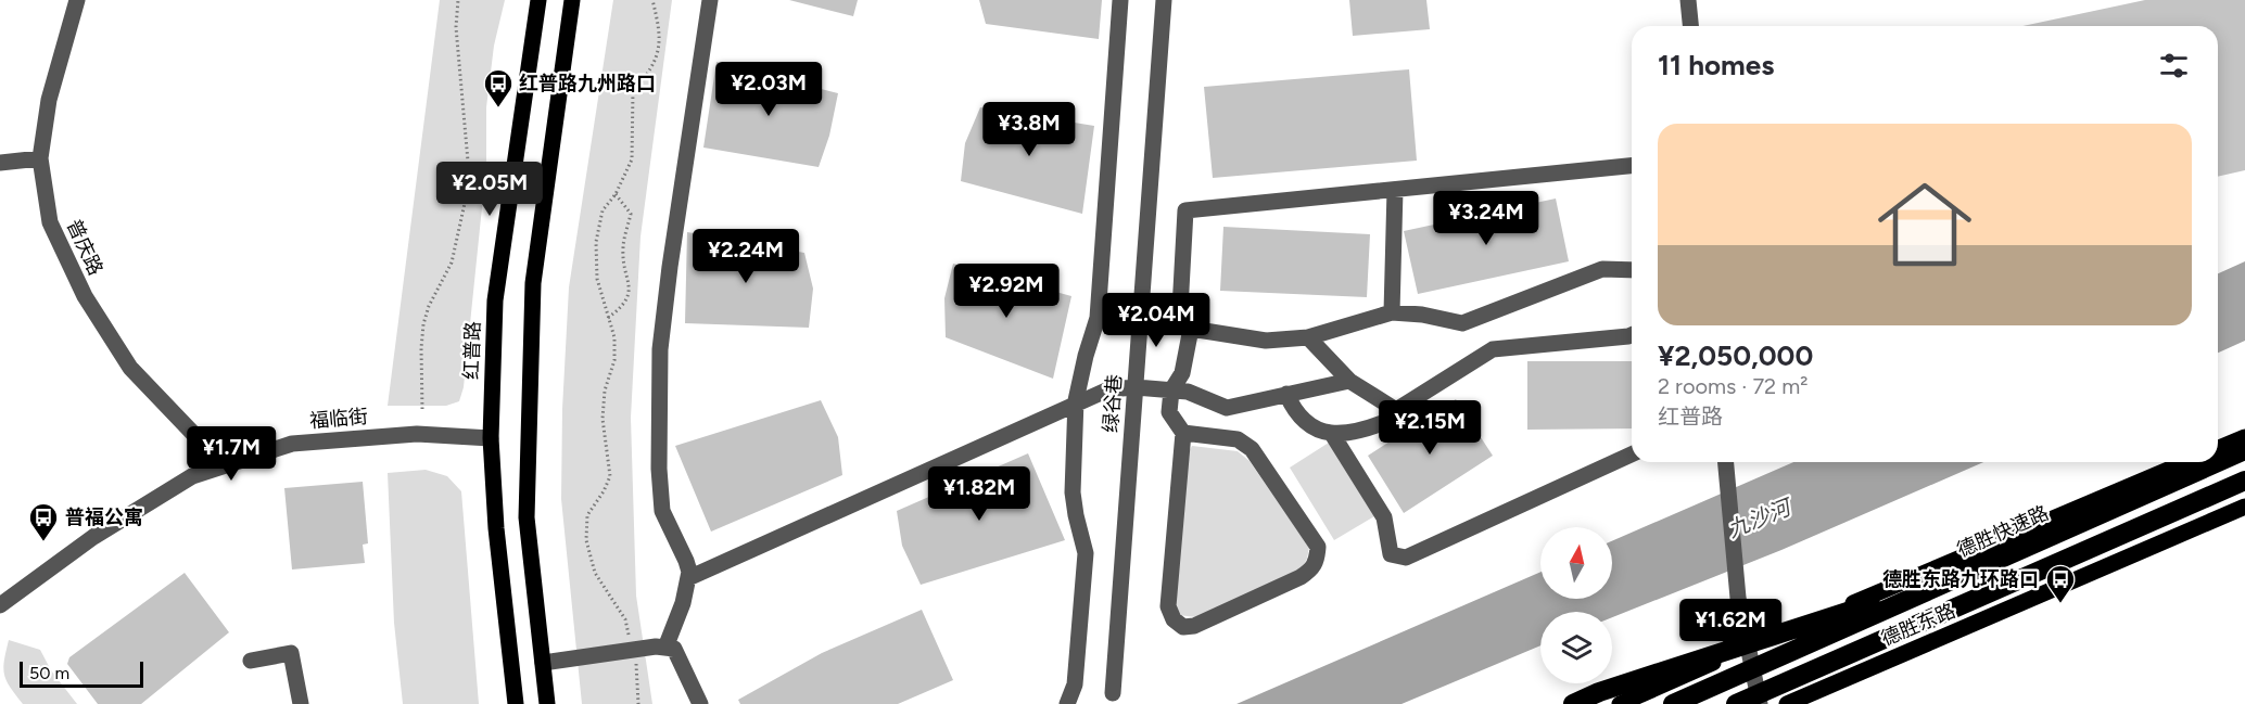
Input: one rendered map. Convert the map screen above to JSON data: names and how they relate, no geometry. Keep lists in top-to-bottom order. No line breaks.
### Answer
{"streets":{"highway":["德胜快速路"],"main road":["红普路","德胜东路"],"street":["普庆路","绿谷巷","福临街"]},"crossings":[["普庆路","福临街"],["红普路","福临街"]],"water":["九沙河"],"places":{"bus stop":["红普路九州路口","普福公寓","德胜东路九环路口"]},"scale_bar":"50 m","north":"top","page":{"heading":"11 homes","price":["¥2.03M","¥3.8M","¥2.05M","¥3.24M","¥2.24M","¥2.92M","¥2.04M","¥2.15M","¥1.7M","¥1.82M","¥1.62M"],"list":[{"name":"¥2,050,000","note":"2 rooms · 72 m² · 红普路"}],"scale":"50 m"}}
